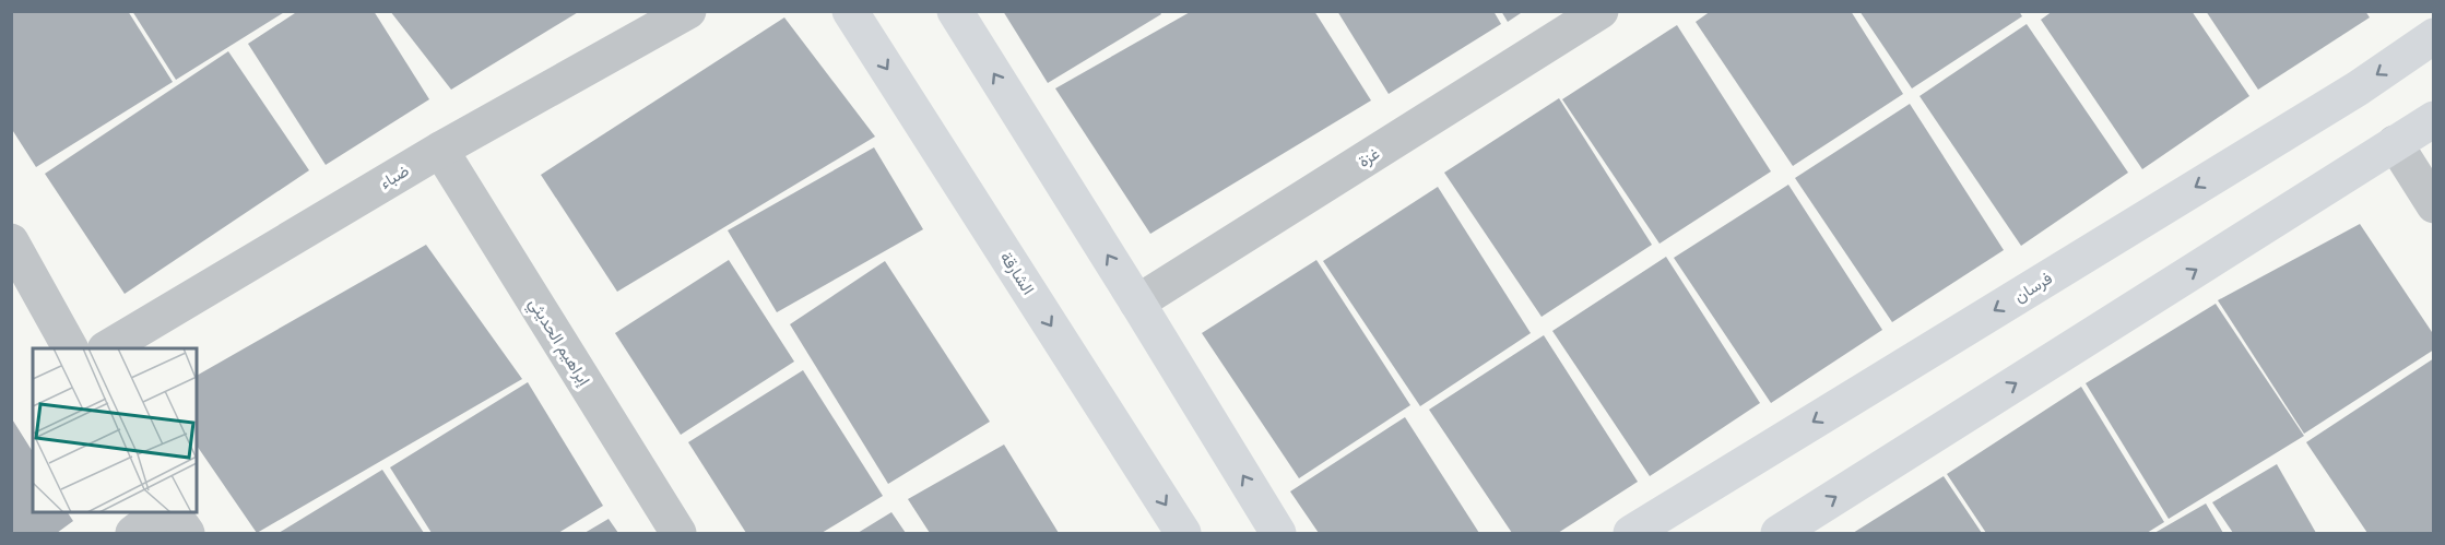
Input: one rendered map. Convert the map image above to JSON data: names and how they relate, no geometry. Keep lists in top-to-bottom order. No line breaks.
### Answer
{"streets":{"street":["غزة","ضباء","الشارقة","فرسان","إبراهيم الحديثي"]},"crossings":[["ضباء","إبراهيم الحديثي"]]}
